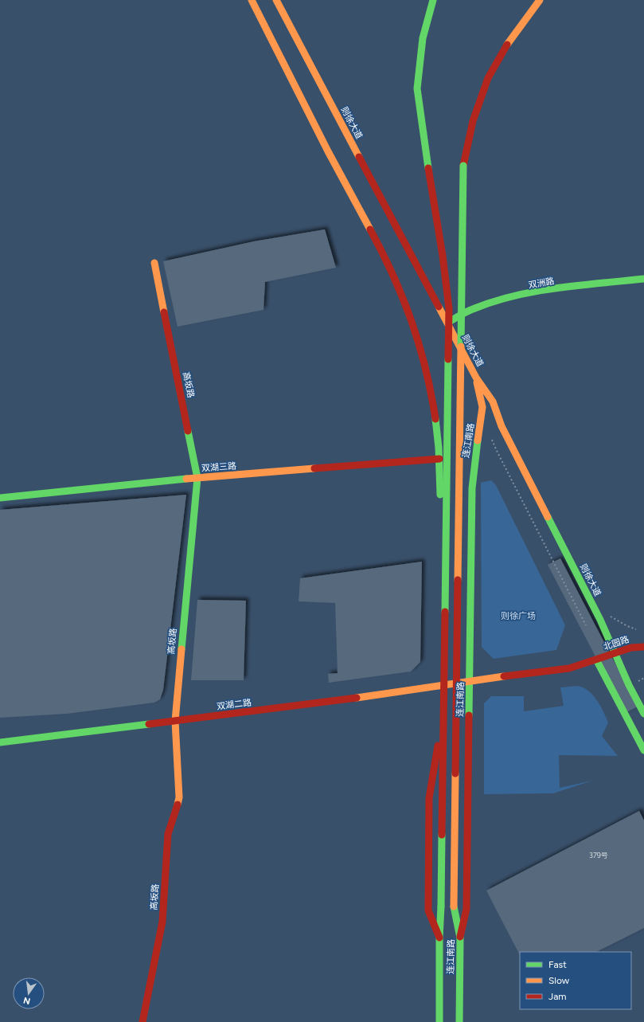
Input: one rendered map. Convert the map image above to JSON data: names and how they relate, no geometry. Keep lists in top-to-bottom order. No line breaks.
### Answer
{"streets":{"main road":["则徐大道","双洲路","高坂路","连江南路","双湖三路","北园路","双湖二路"]},"crossings":[["则徐大道","双洲路"],["则徐大道","连江南路"],["则徐大道","北园路"],["高坂路","双湖三路"],["高坂路","双湖二路"],["连江南路","双湖三路"],["连江南路","北园路"],["连江南路","双湖二路"],["北园路","双湖二路"]],"parks":["则徐广场"],"house_numbers":["379号"],"legend":["Fast","Slow","Jam"],"north":"bottom"}
